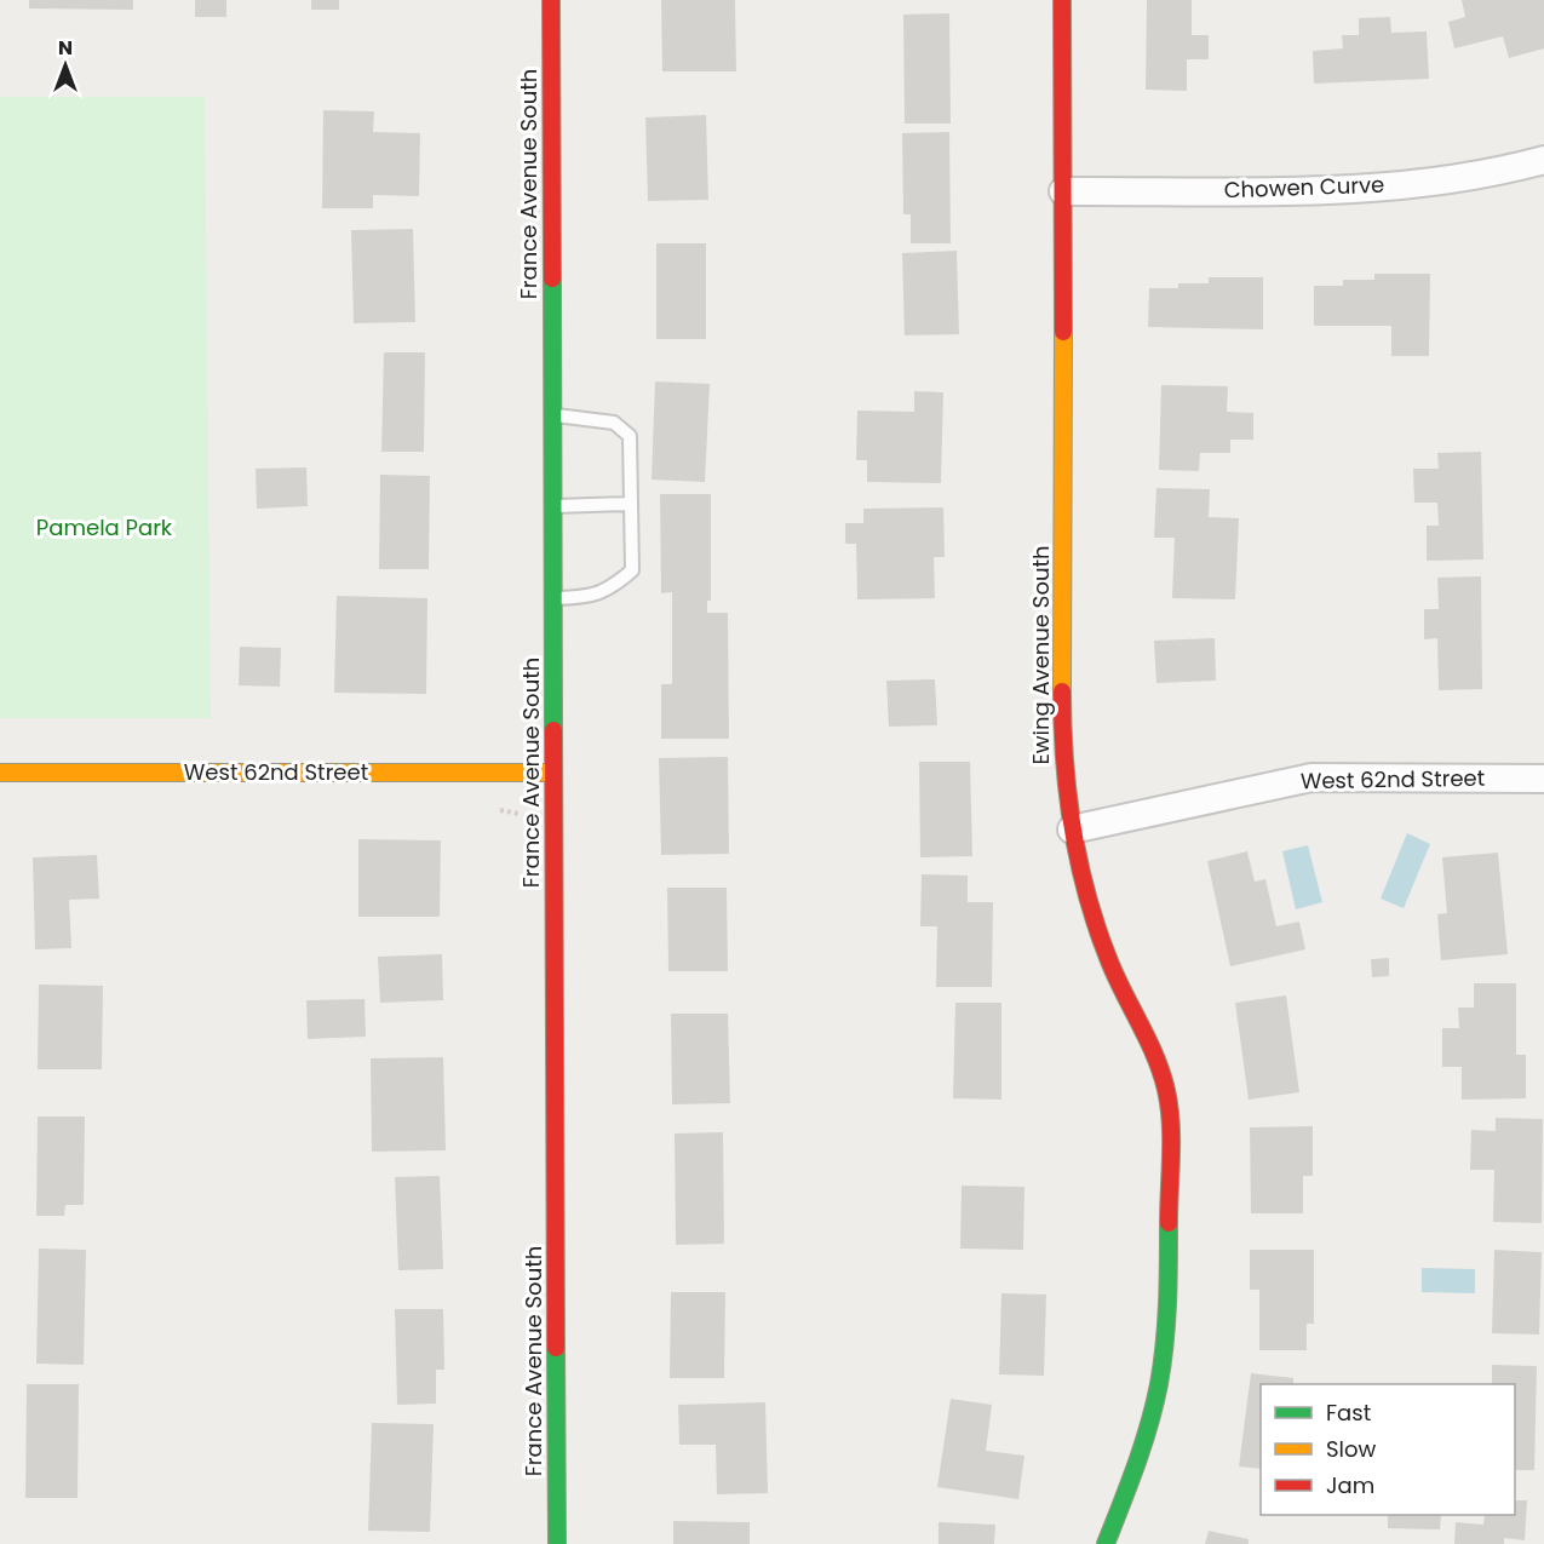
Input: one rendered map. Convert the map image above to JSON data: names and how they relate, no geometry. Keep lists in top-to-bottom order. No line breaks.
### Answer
{"streets":{"street":["France Avenue South","Chowen Curve","Ewing Avenue South","West 62nd Street"]},"crossings":[["France Avenue South","West 62nd Street"],["Chowen Curve","Ewing Avenue South"],["Ewing Avenue South","West 62nd Street"]],"parks":["Pamela Park"],"legend":["Fast","Slow","Jam"],"north":"top"}
